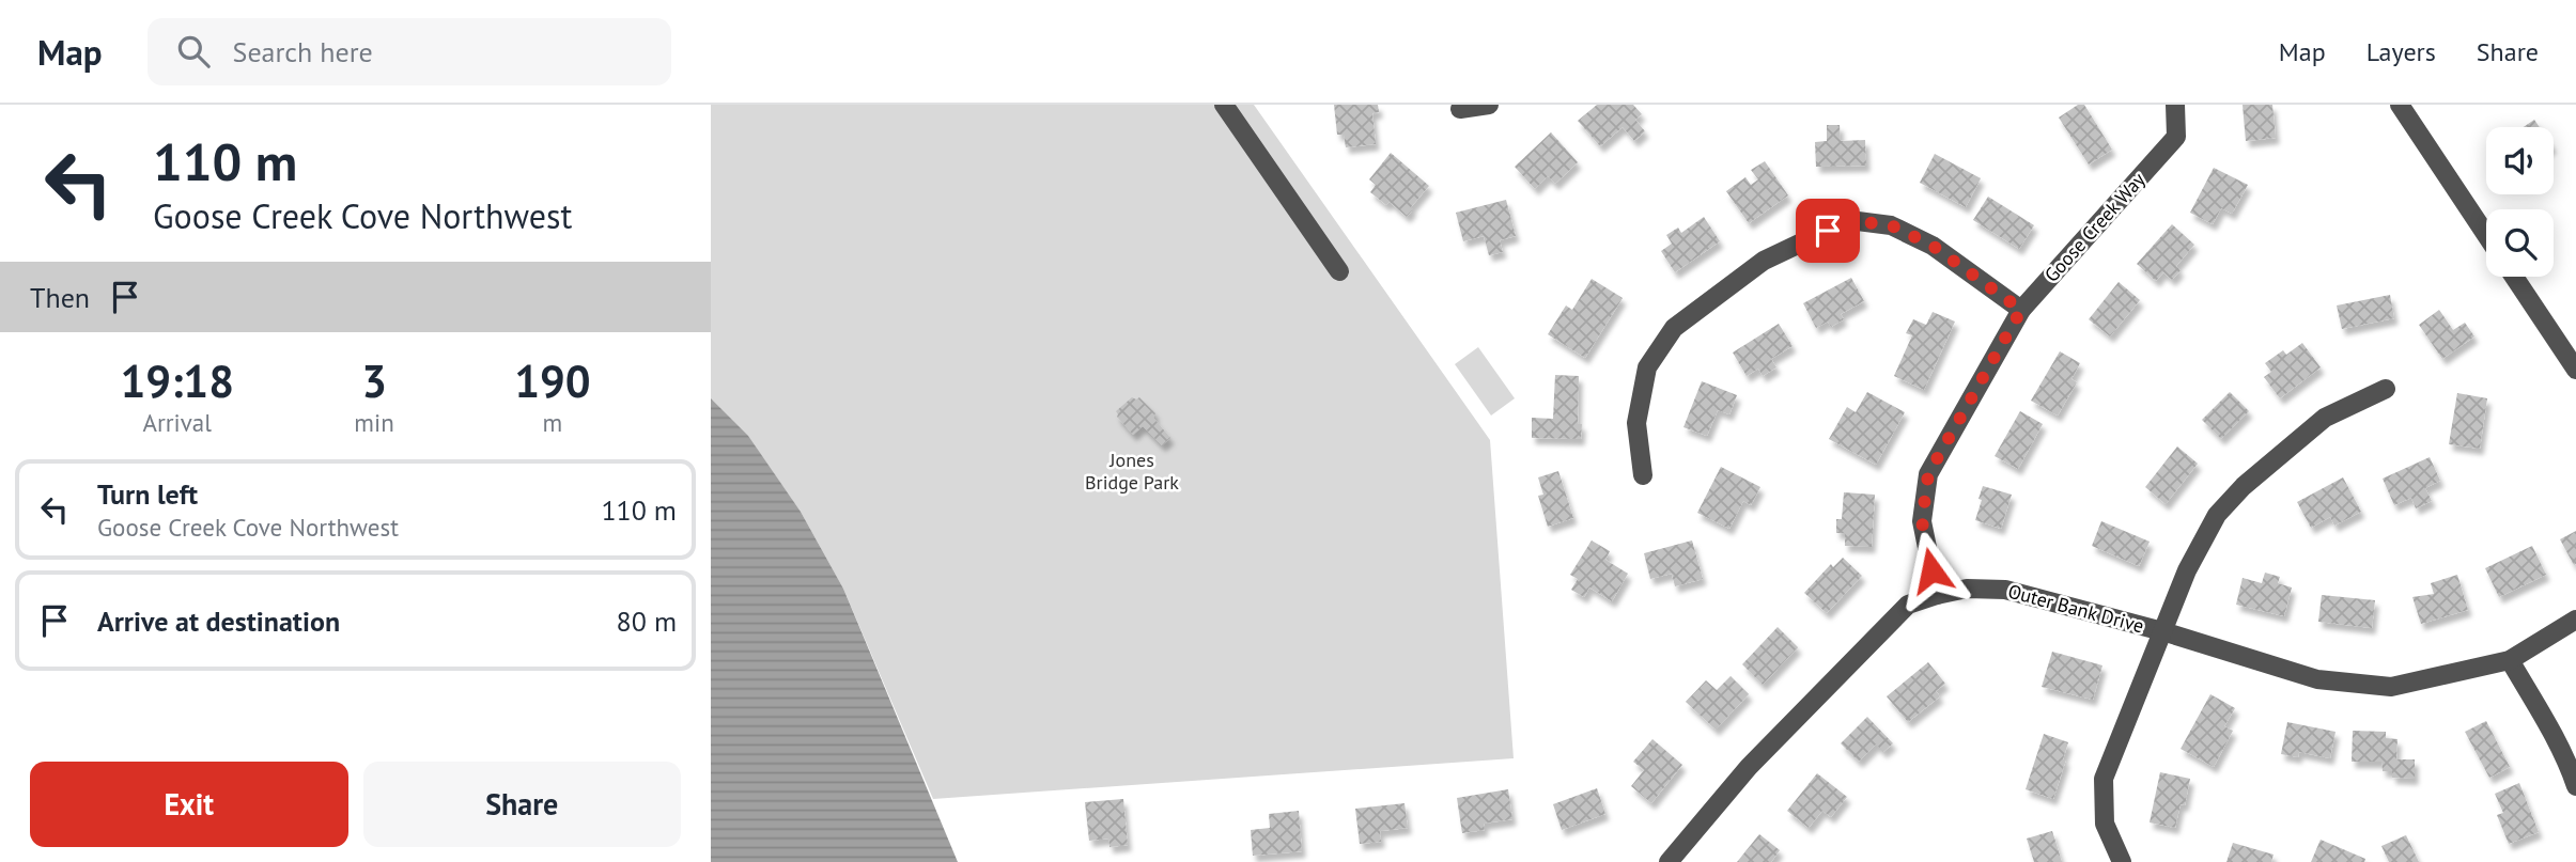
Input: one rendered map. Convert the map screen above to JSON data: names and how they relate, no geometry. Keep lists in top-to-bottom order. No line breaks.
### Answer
{"streets":{"street":["Goose Creek Way","Outer Bank Drive"]},"crossings":[["Goose Creek Way","Outer Bank Drive"]],"parks":["Jones Bridge Park"],"page":{"header":"Map","search":"Search here","nav":["Map","Layers","Share"],"turn":["110 m","Goose Creek Cove Northwest"],"then":"Then","eta":["19:18","Arrival","3","min","190","m"],"list":[{"name":"Turn left","note":"Goose Creek Cove Northwest","value":"110 m"},{"name":"Arrive at destination","value":"80 m"}],"buttons":["Exit","Share"]}}
